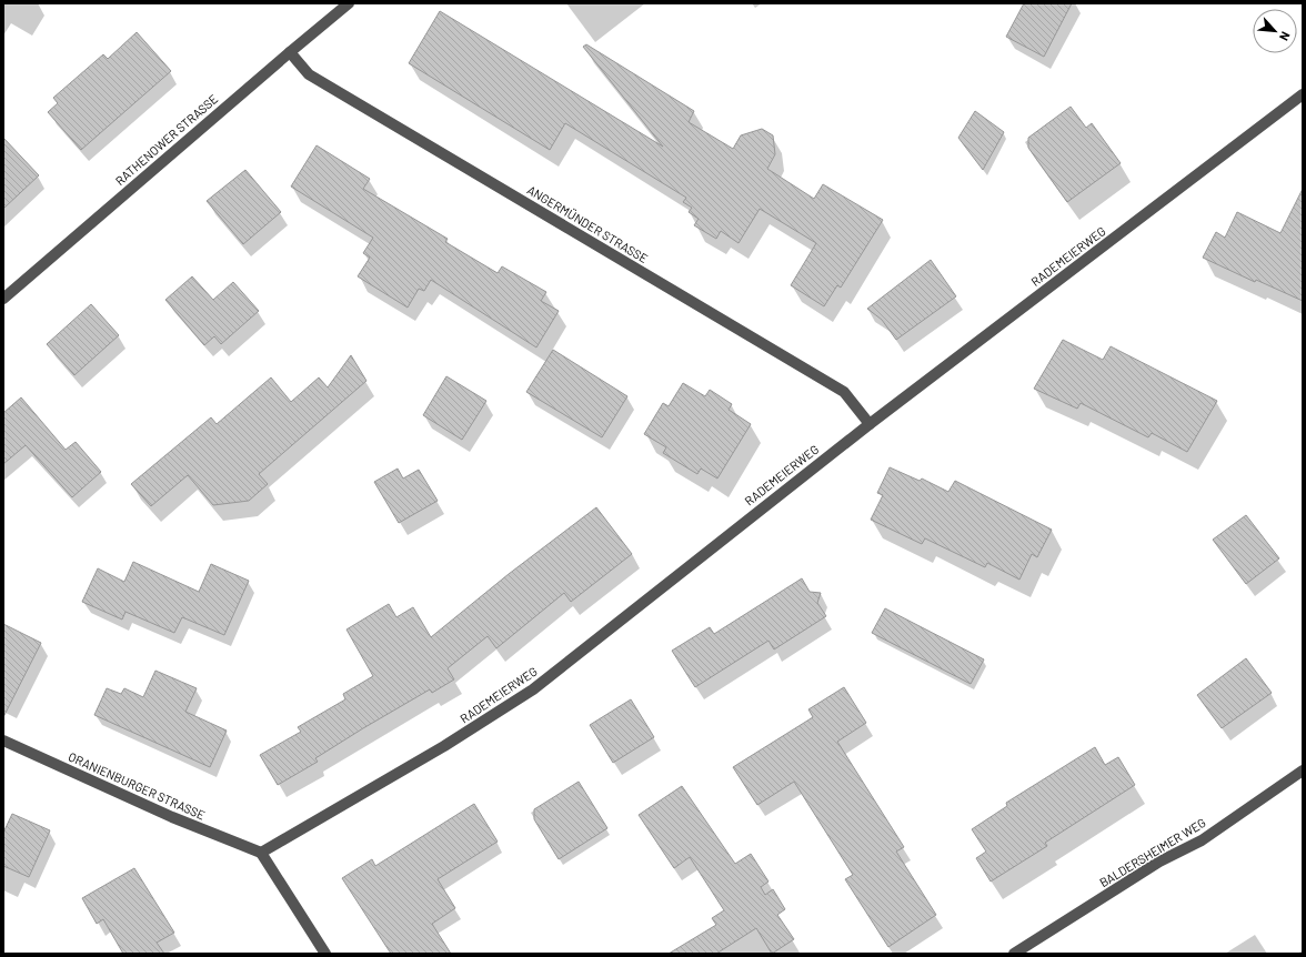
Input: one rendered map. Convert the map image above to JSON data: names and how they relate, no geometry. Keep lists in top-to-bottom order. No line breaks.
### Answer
{"streets":{"street":["RATHENOWER STRASSE","ANGERMÜNDER STRASSE","RADEMEIERWEG","ORANIENBURGER STRASSE","BALDERSHEIMER WEG"]},"crossings":[["RATHENOWER STRASSE","ANGERMÜNDER STRASSE"],["ANGERMÜNDER STRASSE","RADEMEIERWEG"],["RADEMEIERWEG","ORANIENBURGER STRASSE"]],"north":"bottom right"}
